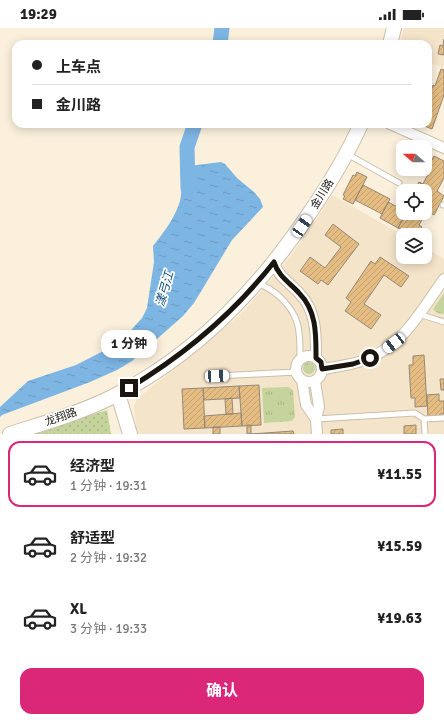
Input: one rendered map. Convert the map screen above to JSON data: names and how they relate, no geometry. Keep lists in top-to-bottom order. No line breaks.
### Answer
{"streets":{"main road":["金川路","龙翔路"]},"crossings":[["金川路","龙翔路"]],"water":["漾弓江"],"north":"left","page":{"status":"19:29","banner":["上车点","金川路"],"bubble":"1 分钟","list":[{"name":"经济型","note":"1 分钟 · 19:31","value":"¥11.55"},{"name":"舒适型","note":"2 分钟 · 19:32","value":"¥15.59"},{"name":"XL","note":"3 分钟 · 19:33","value":"¥19.63"}],"buttons":"确认"}}
